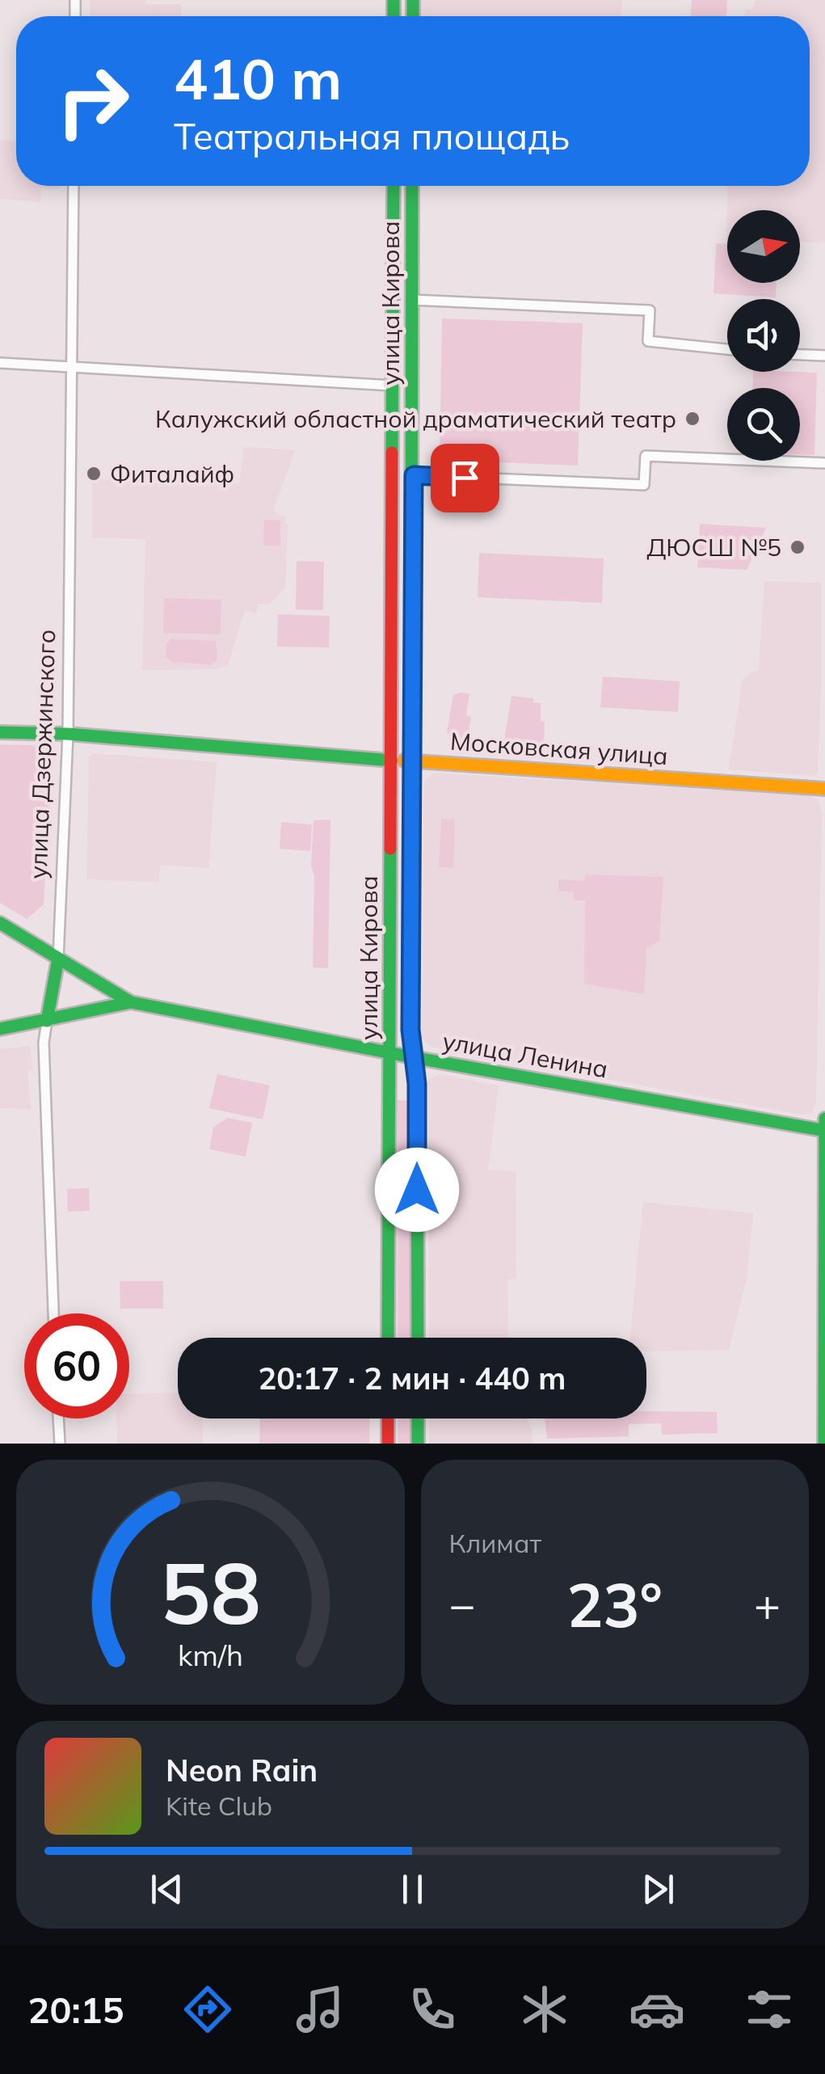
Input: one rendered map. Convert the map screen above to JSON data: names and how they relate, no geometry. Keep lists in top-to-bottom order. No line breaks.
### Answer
{"streets":{"main road":["улица Кирова","Московская улица","улица Дзержинского","улица Ленина"]},"crossings":[["улица Кирова","Московская улица"],["улица Кирова","улица Ленина"],["Московская улица","улица Дзержинского"],["улица Дзержинского","улица Ленина"]],"places":["Калужский областной драматический театр","Фиталайф","ДЮСШ №5"],"north":"right","page":{"turn":["410 m","Театральная площадь"],"limit":"60","trip":"20:17 · 2 мин · 440 m","tile":"Климат","heat":["−","23°","+"],"song":["Neon Rain","Kite Club"],"tabs":"20:15","gauge":["58","km/h"]}}
